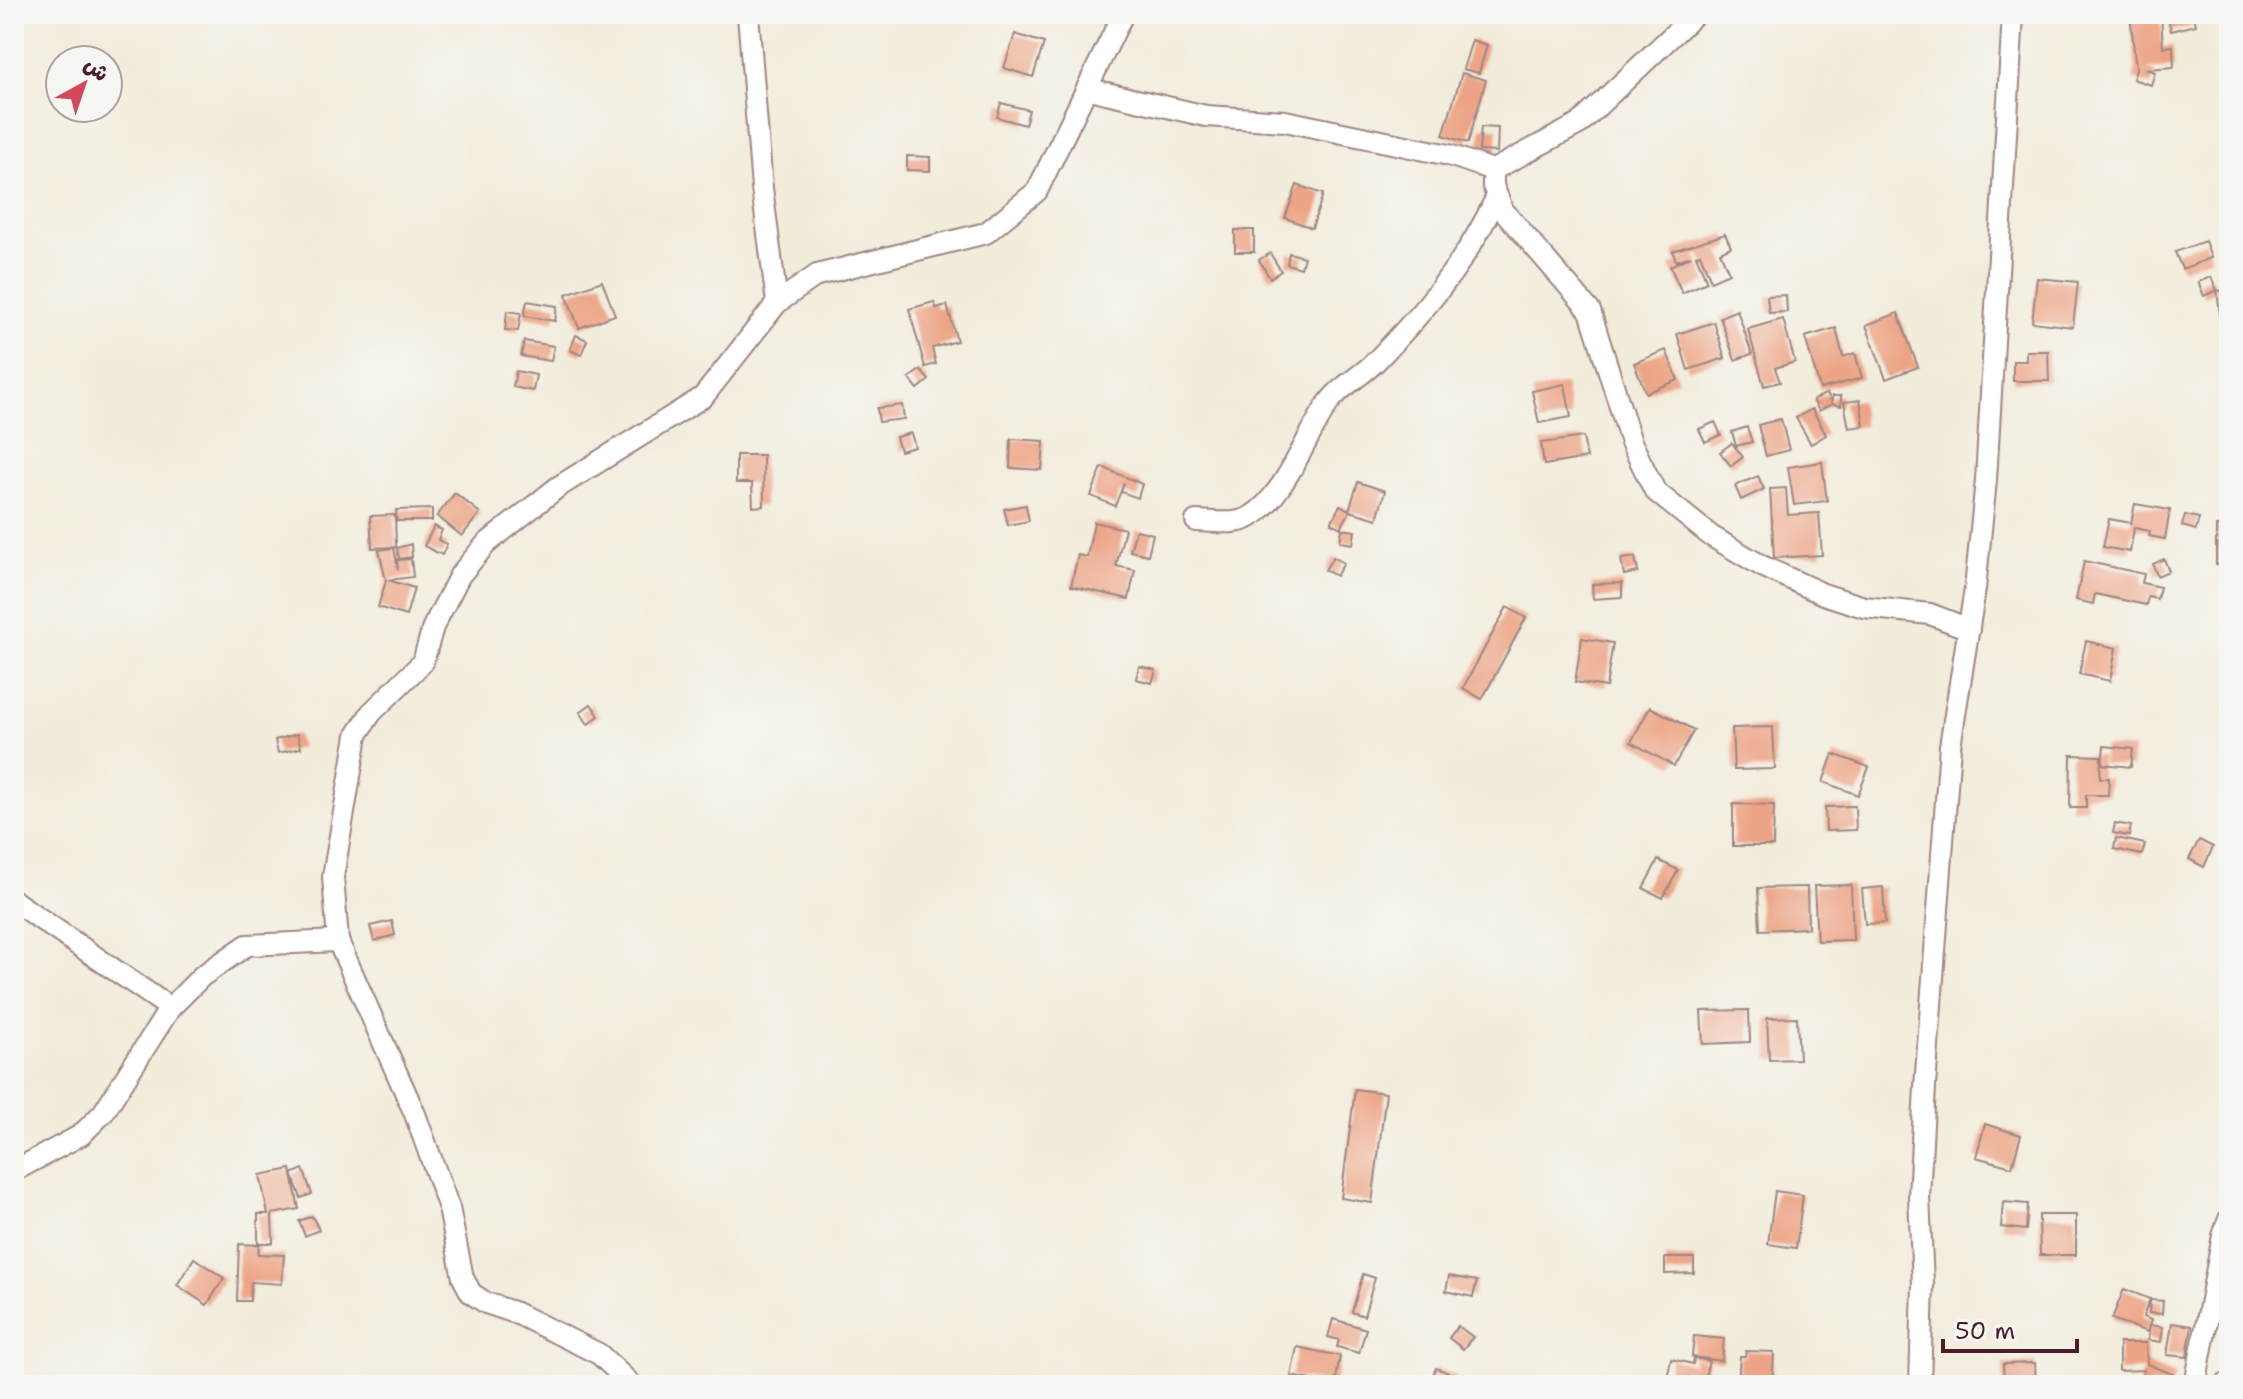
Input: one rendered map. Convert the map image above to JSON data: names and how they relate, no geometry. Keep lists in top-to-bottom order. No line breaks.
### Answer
{"scale_bar":"50 m","north":"top right"}
